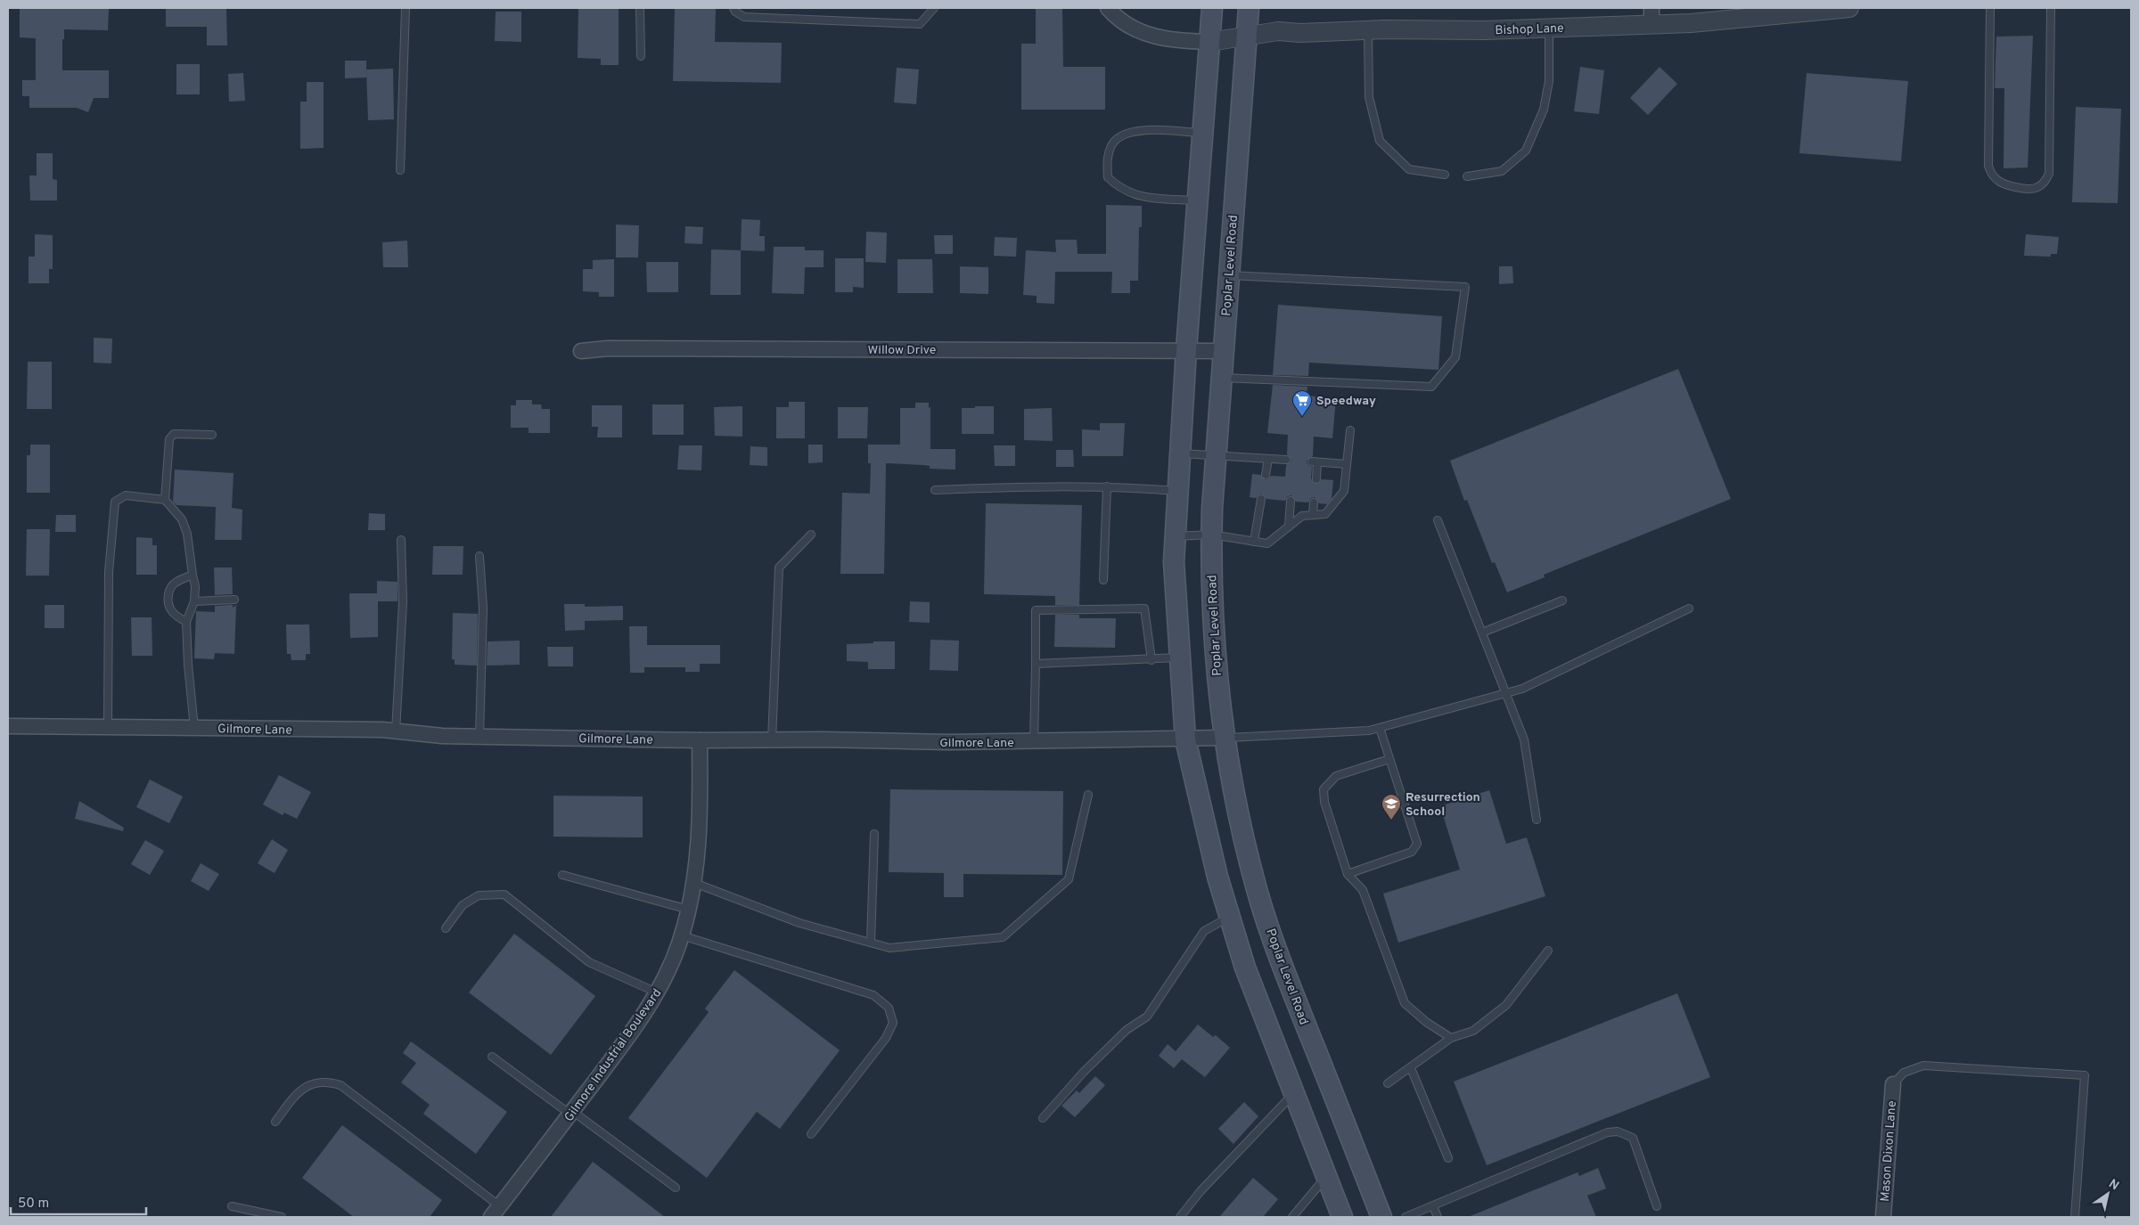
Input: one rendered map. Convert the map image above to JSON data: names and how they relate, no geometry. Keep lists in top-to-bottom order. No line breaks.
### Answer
{"streets":{"main road":["Poplar Level Road"],"street":["Bishop Lane","Willow Drive","Gilmore Lane","Gilmore Industrial Boulevard","Mason Dixon Lane"]},"crossings":[["Bishop Lane","Poplar Level Road"],["Poplar Level Road","Willow Drive"],["Poplar Level Road","Gilmore Lane"],["Gilmore Lane","Gilmore Industrial Boulevard"]],"places":{"supermarket":["Speedway"],"school or university":["Resurrection School"]},"scale_bar":"50 m","north":"top right"}
